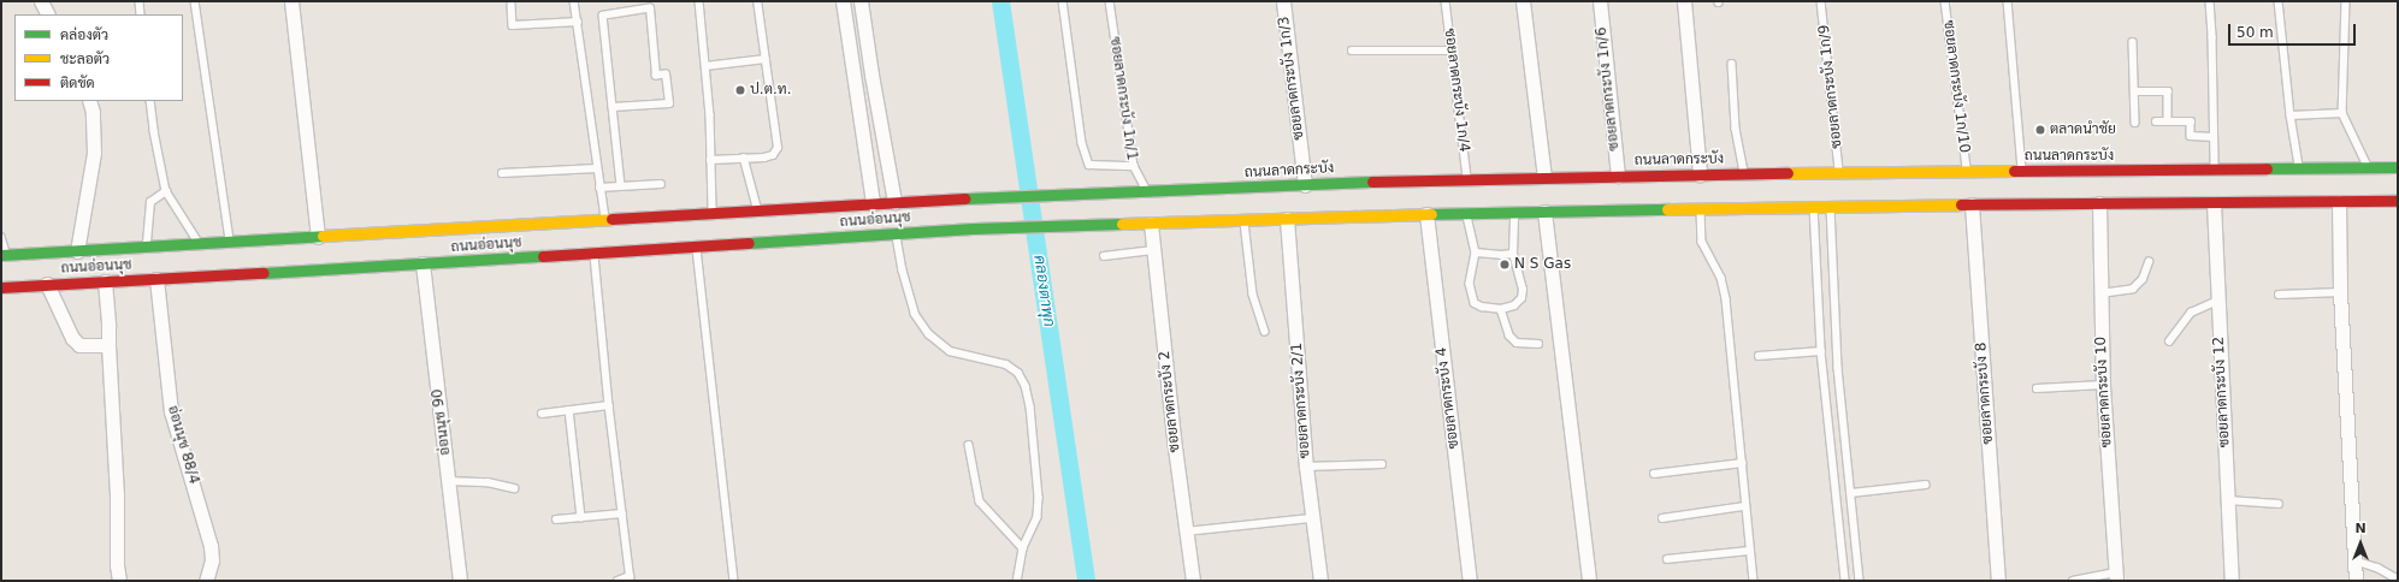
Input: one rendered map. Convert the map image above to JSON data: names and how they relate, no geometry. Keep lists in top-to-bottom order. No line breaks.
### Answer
{"streets":{"main road":["ถนนลาดกระบัง","ถนนอ่อนนุช"],"street":["ซอยลาดกระบัง 1ก/3","ซอยลาดกระบัง 1ก/6","ซอยลาดกระบัง 10","ซอยลาดกระบัง 12","ซอยลาดกระบัง 8","ซอยลาดกระบัง 4","ซอยลาดกระบัง 2/1","ซอยลาดกระบัง 2","อ่อนนุช 90","อ่อนนุช 88/4"],"lane":["ซอยลาดกระบัง 1ก/9","ซอยลาดกระบัง 1ก/10","ซอยลาดกระบัง 1ก/4","ซอยลาดกระบัง 1ก/1"]},"crossings":[["ซอยลาดกระบัง 1ก/3","ถนนลาดกระบัง"],["ซอยลาดกระบัง 1ก/9","ถนนลาดกระบัง"],["ซอยลาดกระบัง 1ก/10","ถนนลาดกระบัง"],["ซอยลาดกระบัง 1ก/6","ถนนลาดกระบัง"],["ซอยลาดกระบัง 1ก/4","ถนนลาดกระบัง"],["ซอยลาดกระบัง 1ก/1","ถนนลาดกระบัง"],["ถนนลาดกระบัง","ถนนอ่อนนุช"],["ถนนอ่อนนุช","ซอยลาดกระบัง 2"],["ถนนอ่อนนุช","อ่อนนุช 90"],["ถนนอ่อนนุช","อ่อนนุช 88/4"]],"water":["คลองตาพุก"],"places":["ป.ต.ท.","ตลาดนำชัย","N S Gas"],"legend":["คล่องตัว","ชะลอตัว","ติดขัด"],"scale_bar":"50 m","north":"top"}
